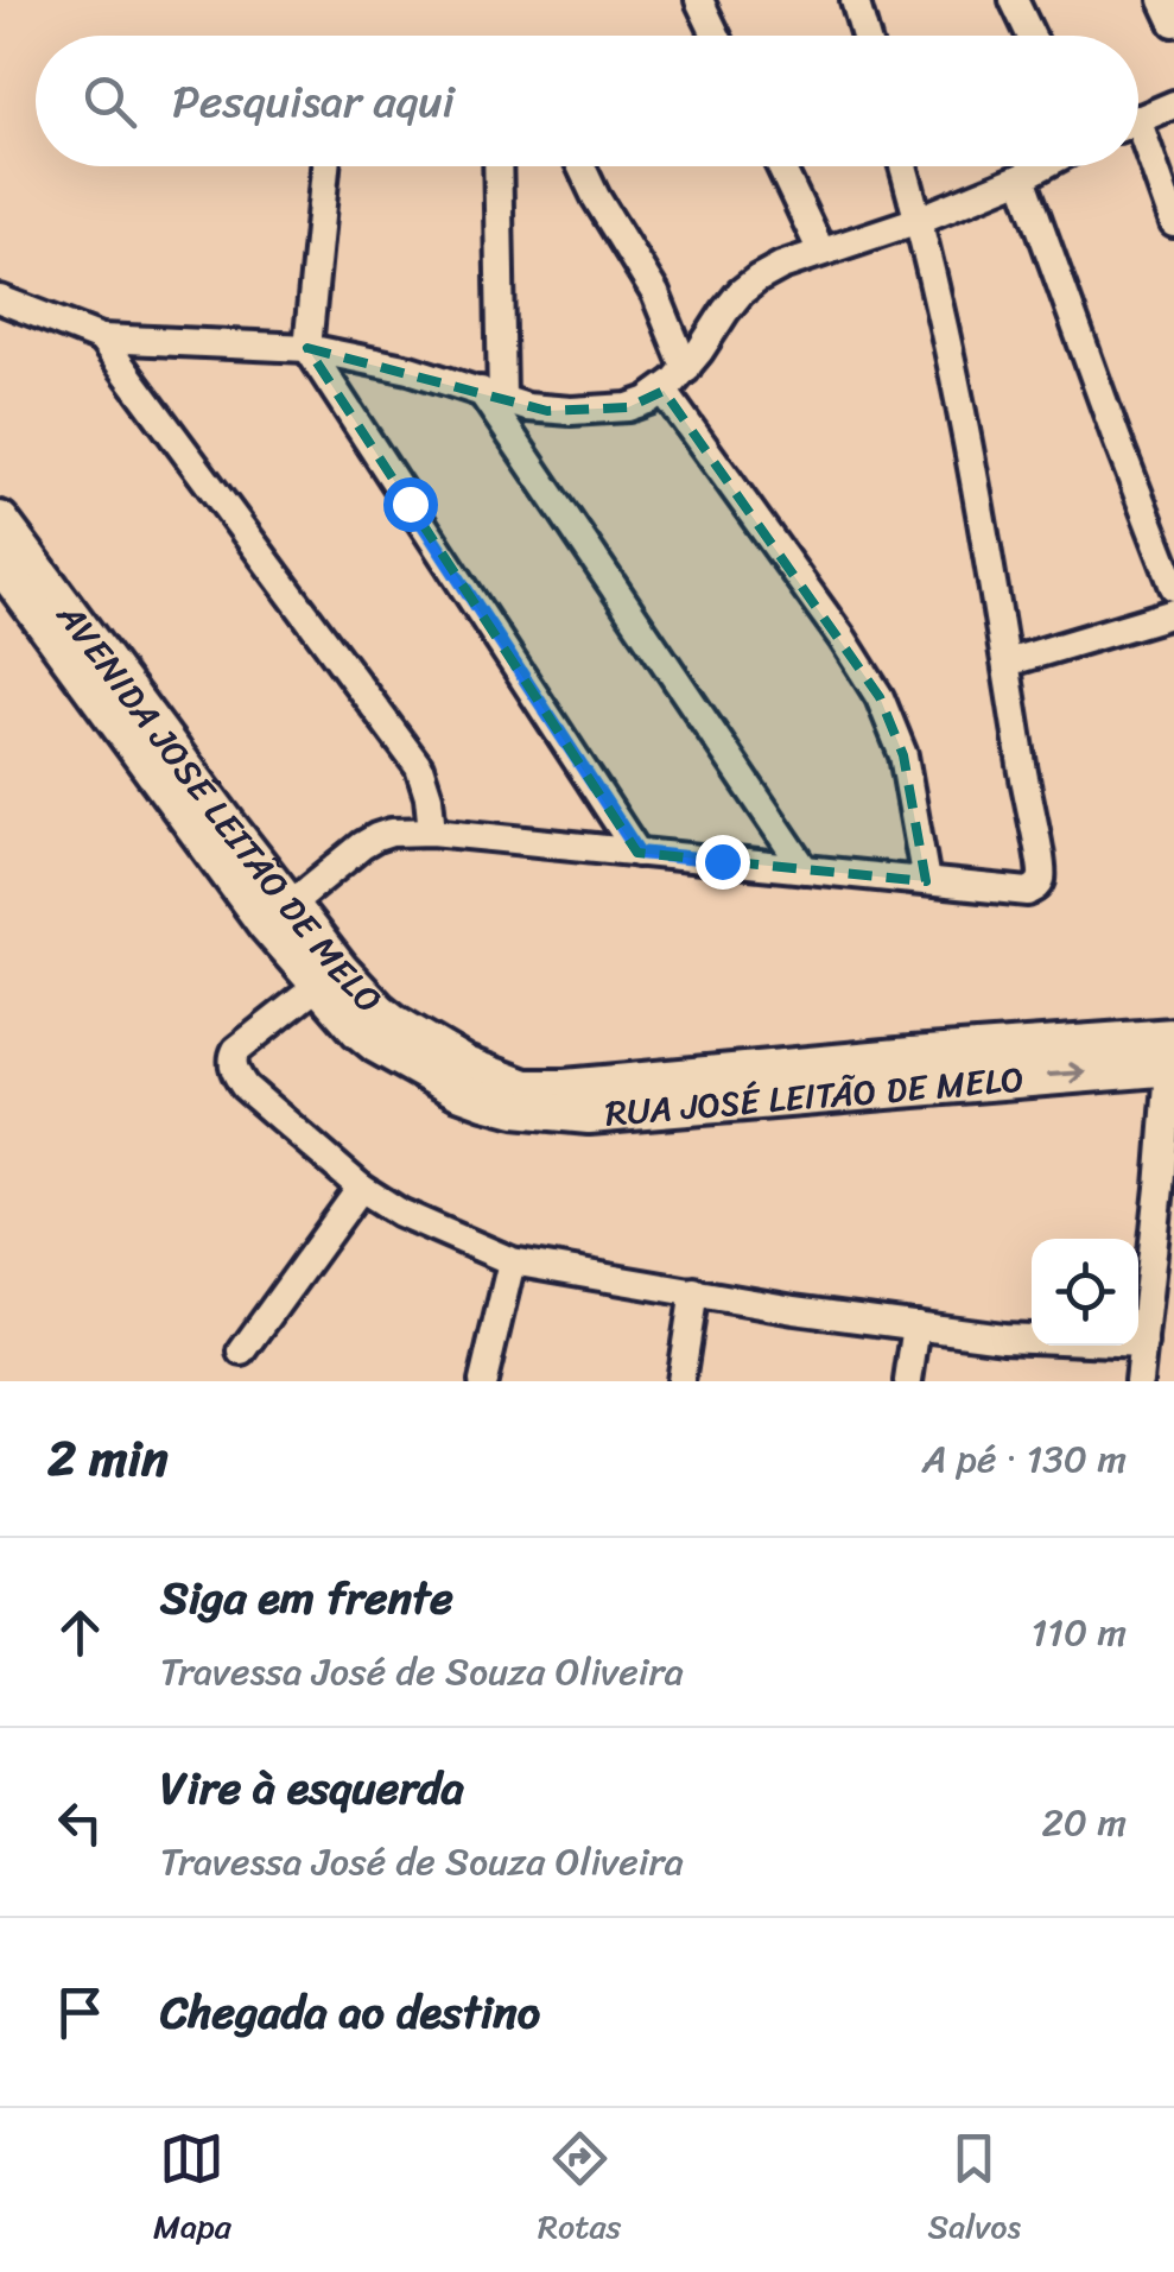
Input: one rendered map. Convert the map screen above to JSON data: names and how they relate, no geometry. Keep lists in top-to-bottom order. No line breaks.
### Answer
{"streets":{"street":["AVENIDA JOSÉ LEITÃO DE MELO","RUA JOSÉ LEITÃO DE MELO"]},"crossings":[["AVENIDA JOSÉ LEITÃO DE MELO","RUA JOSÉ LEITÃO DE MELO"]],"page":{"search":"Pesquisar aqui","heading":["2 min","A pé · 130 m"],"list":[["Siga em frente","Travessa José de Souza Oliveira","110 m"],["Vire à esquerda","Travessa José de Souza Oliveira","20 m"],"Chegada ao destino"],"nav":["Mapa","Rotas","Salvos"]}}
